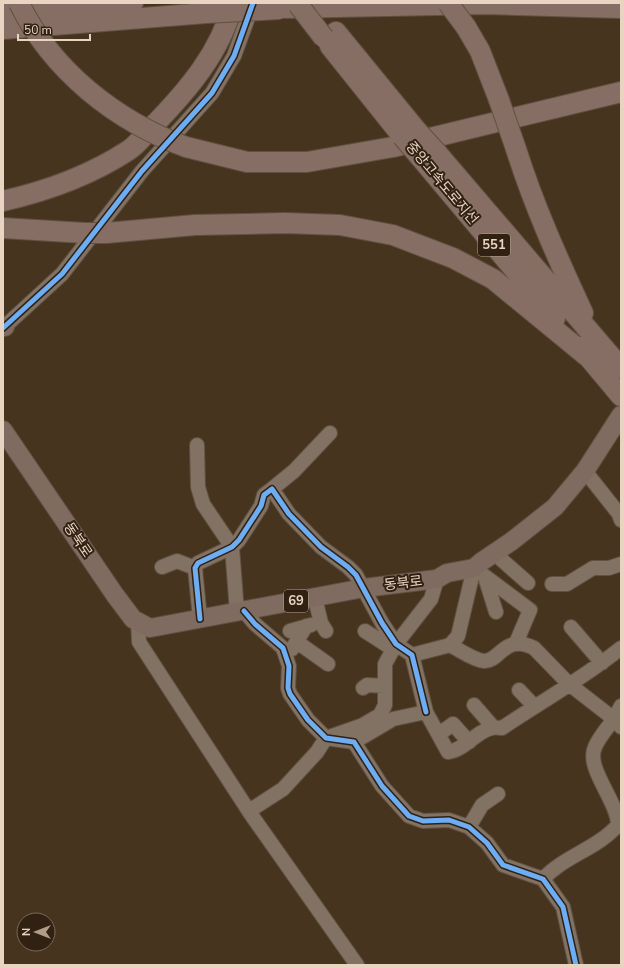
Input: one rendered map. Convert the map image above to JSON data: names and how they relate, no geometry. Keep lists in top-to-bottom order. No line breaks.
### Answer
{"streets":{"highway":["중앙고속도로지선","551"],"main road":["동북로","69"]},"scale_bar":"50 m","north":"left"}
